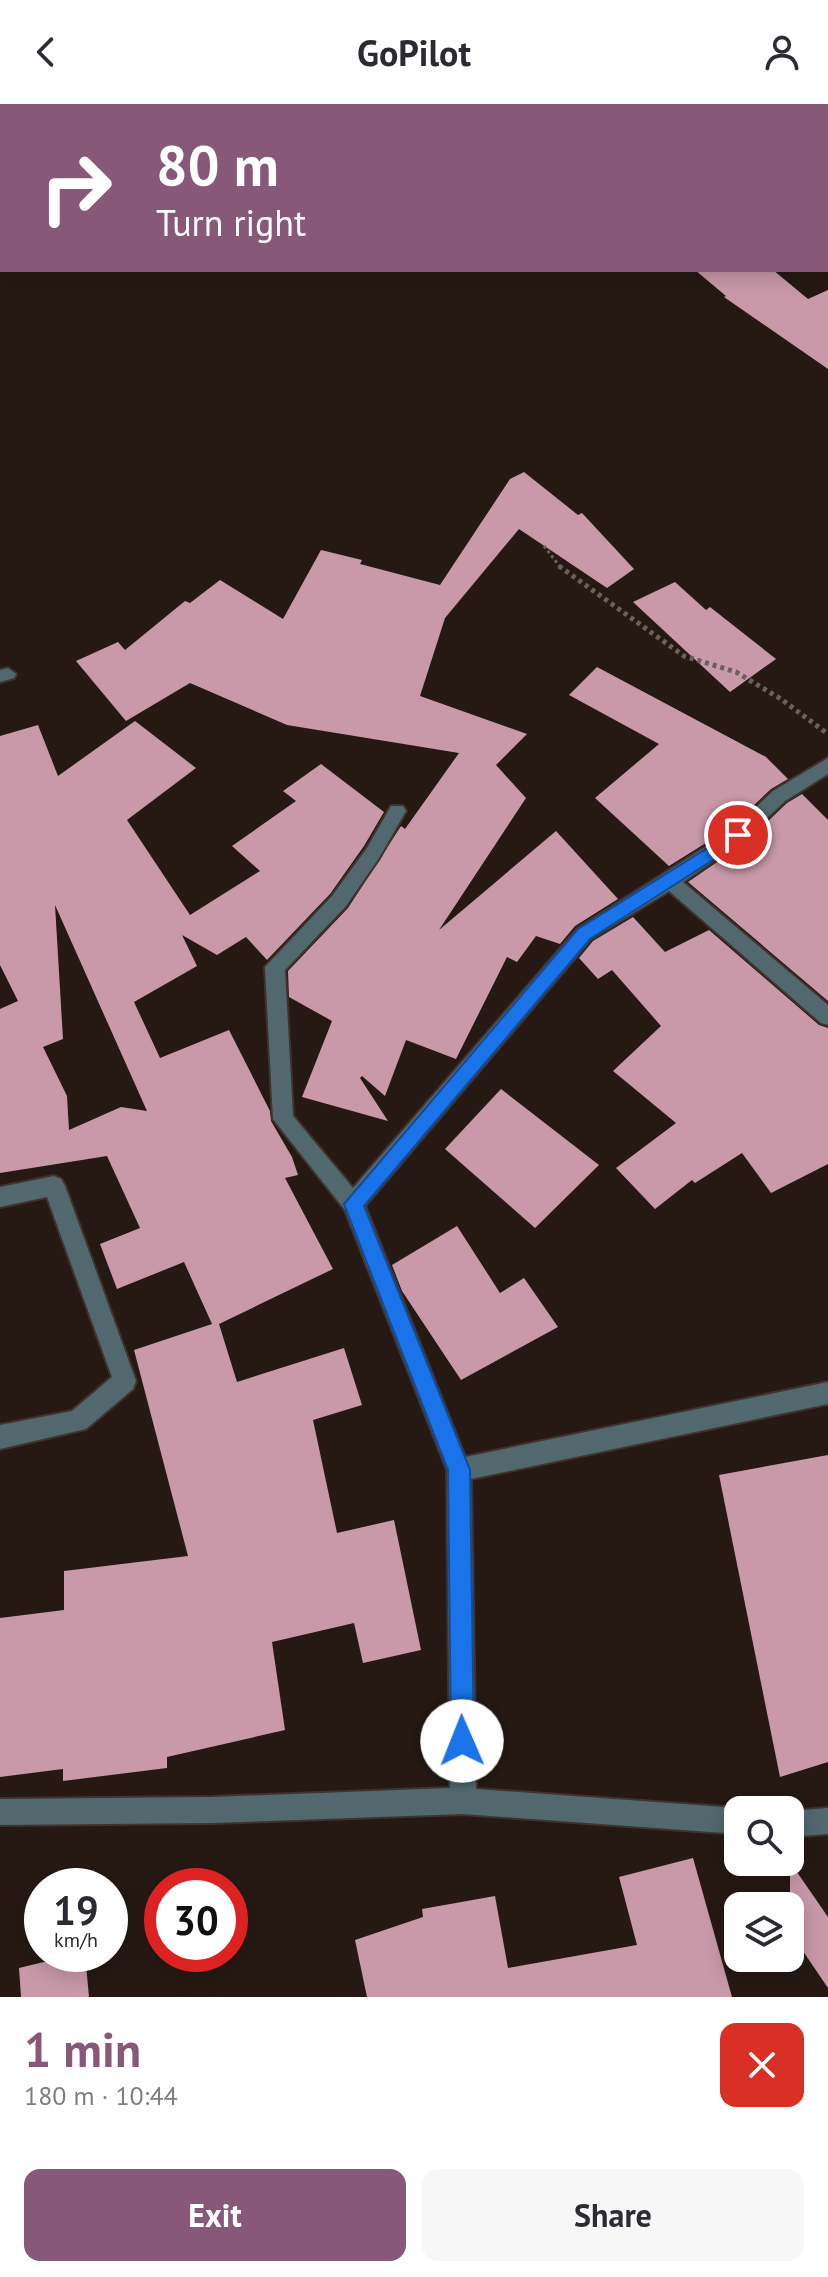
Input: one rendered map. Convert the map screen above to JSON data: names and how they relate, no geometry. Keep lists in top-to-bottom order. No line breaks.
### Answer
{"page":{"header":"GoPilot","turn":["80 m","Turn right"],"speed":"19 km/h","limit":"30","heading":["1 min","180 m · 10:44"],"buttons":["Exit","Share"]}}
